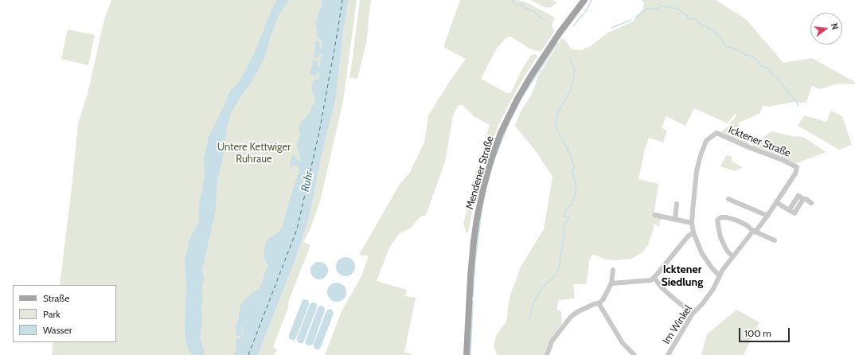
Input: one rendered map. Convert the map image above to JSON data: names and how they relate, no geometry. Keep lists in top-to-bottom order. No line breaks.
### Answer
{"streets":{"main road":["Mendener Straße"],"street":["Icktener Straße","Im Winkel"]},"crossings":[["Icktener Straße","Im Winkel"]],"districts":["Icktener Siedlung"],"water":["Ruhr"],"parks":["Untere Kettwiger Ruhraue"],"legend":["Straße","Park","Wasser"],"scale_bar":"100 m","north":"right"}
